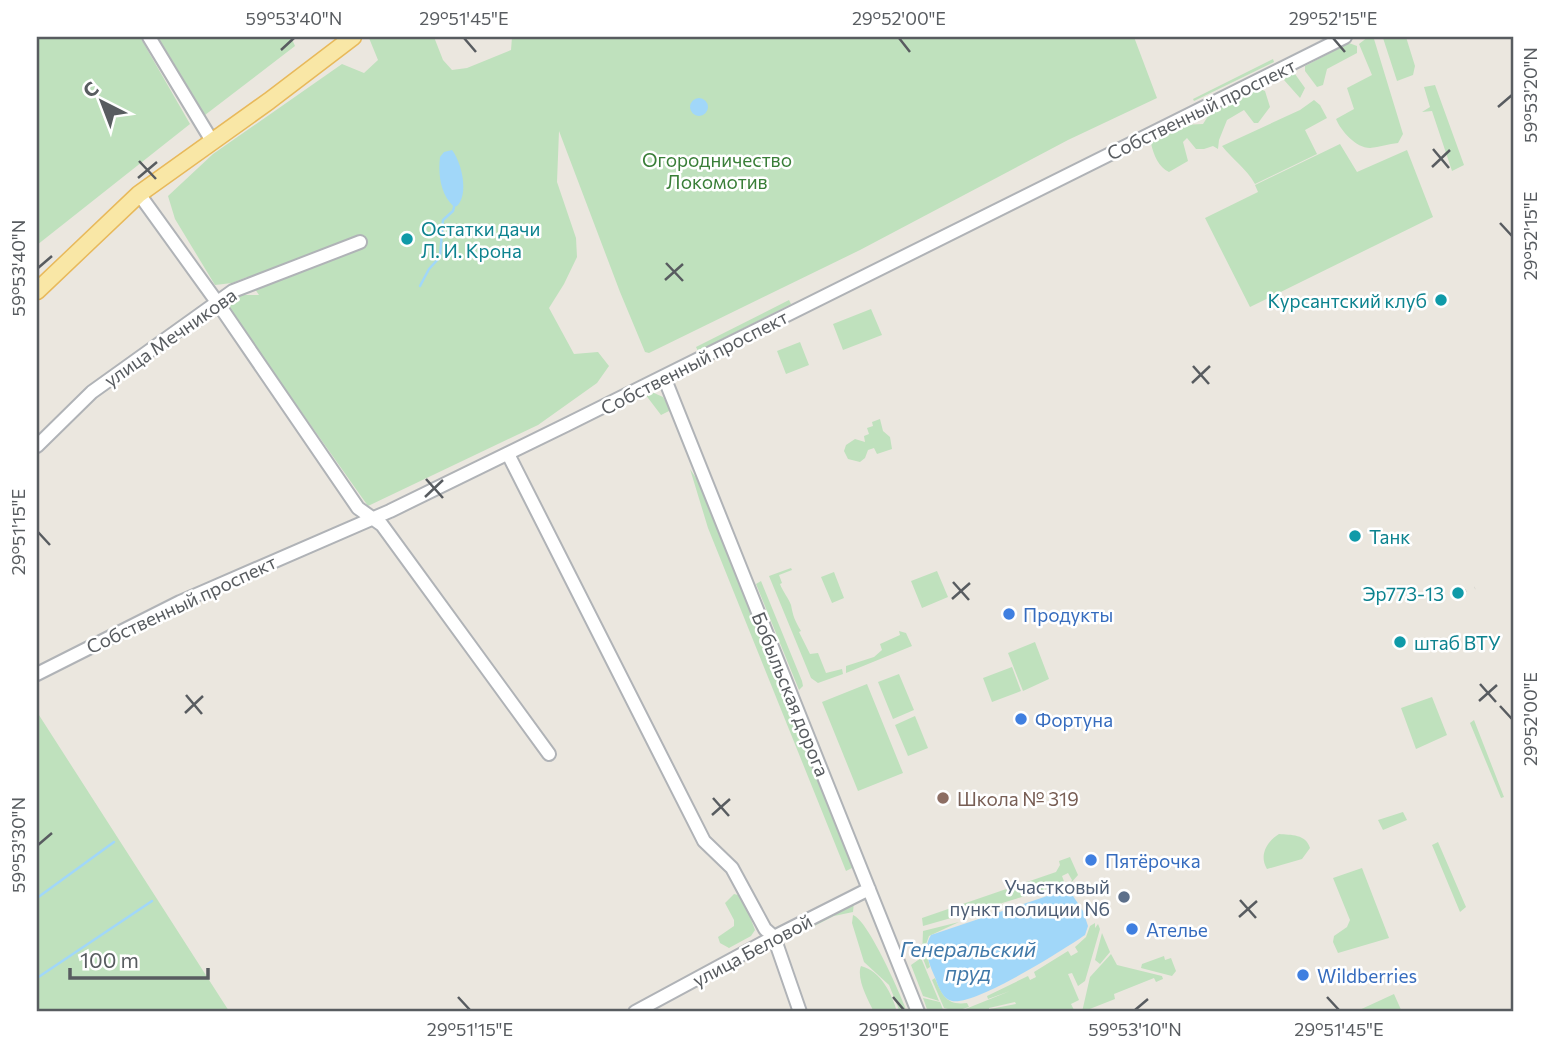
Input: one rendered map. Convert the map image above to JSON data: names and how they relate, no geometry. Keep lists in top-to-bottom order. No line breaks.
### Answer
{"streets":{"street":["Собственный проспект","улица Мечникова","Бобыльская дорога","улица Беловой"]},"crossings":[["Собственный проспект","Бобыльская дорога"],["Бобыльская дорога","улица Беловой"]],"water":["Генеральский пруд"],"parks":["Огородничество Локомотив"],"places":["Остатки дачи Л. И. Крона","Курсантский клуб","Танк","Эр773-13","Продукты","штаб ВТУ","Фортуна","Школа № 319","Пятёрочка","Участковый пункт полиции N6","Ателье","Wildberries"],"scale_bar":"100 m","north":"top left","coordinates":["59°53'40\"N","29°51'45\"E","29°52'00\"E","29°52'15\"E","59°53'20\"N","29°51'15\"E","59°53'30\"N","29°51'30\"E","59°53'10\"N"]}
